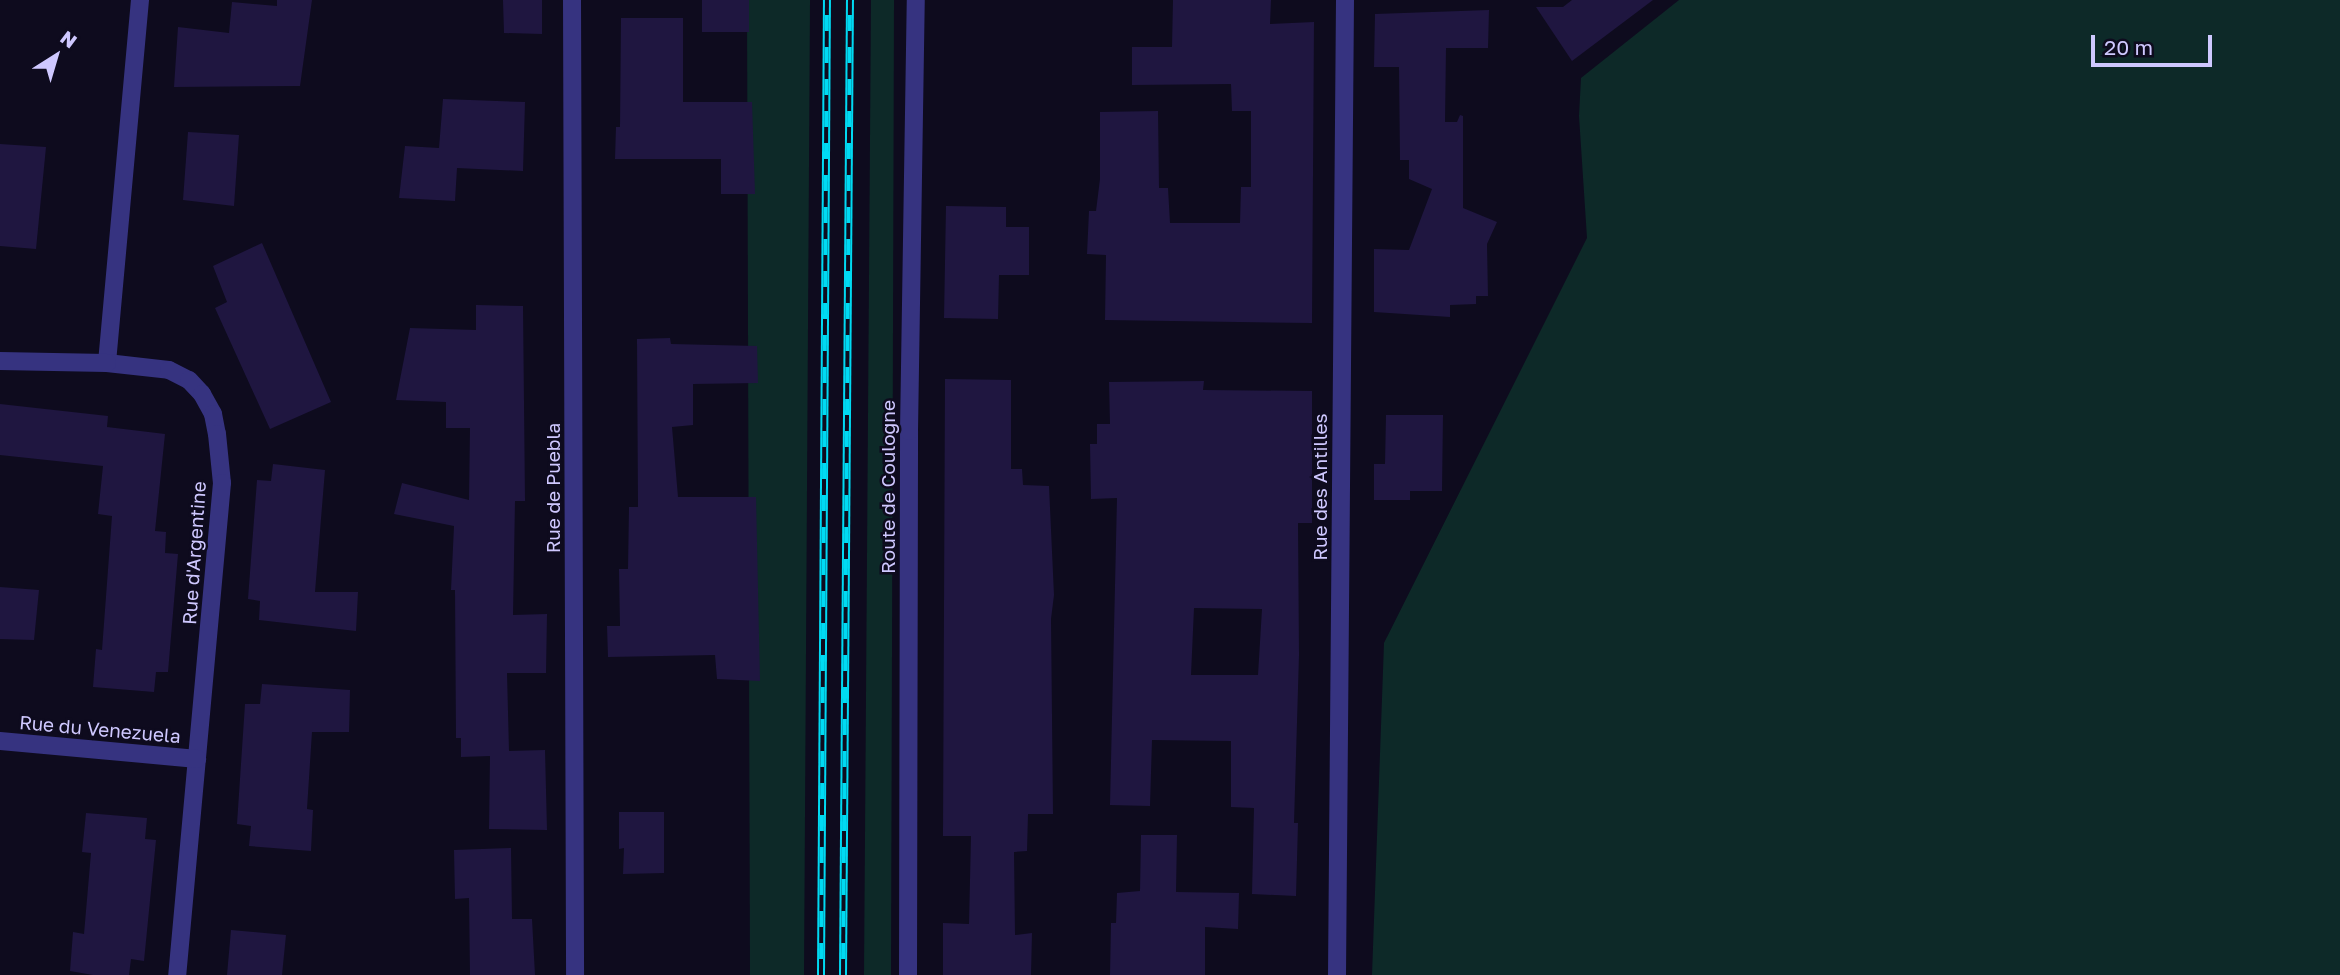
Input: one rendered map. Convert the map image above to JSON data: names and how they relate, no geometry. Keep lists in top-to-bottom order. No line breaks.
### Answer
{"streets":{"street":["Route de Coulogne","Rue des Antilles","Rue de Puebla","Rue d'Argentine","Rue du Venezuela"]},"crossings":[["Rue d'Argentine","Rue du Venezuela"]],"scale_bar":"20 m","north":"top right"}
